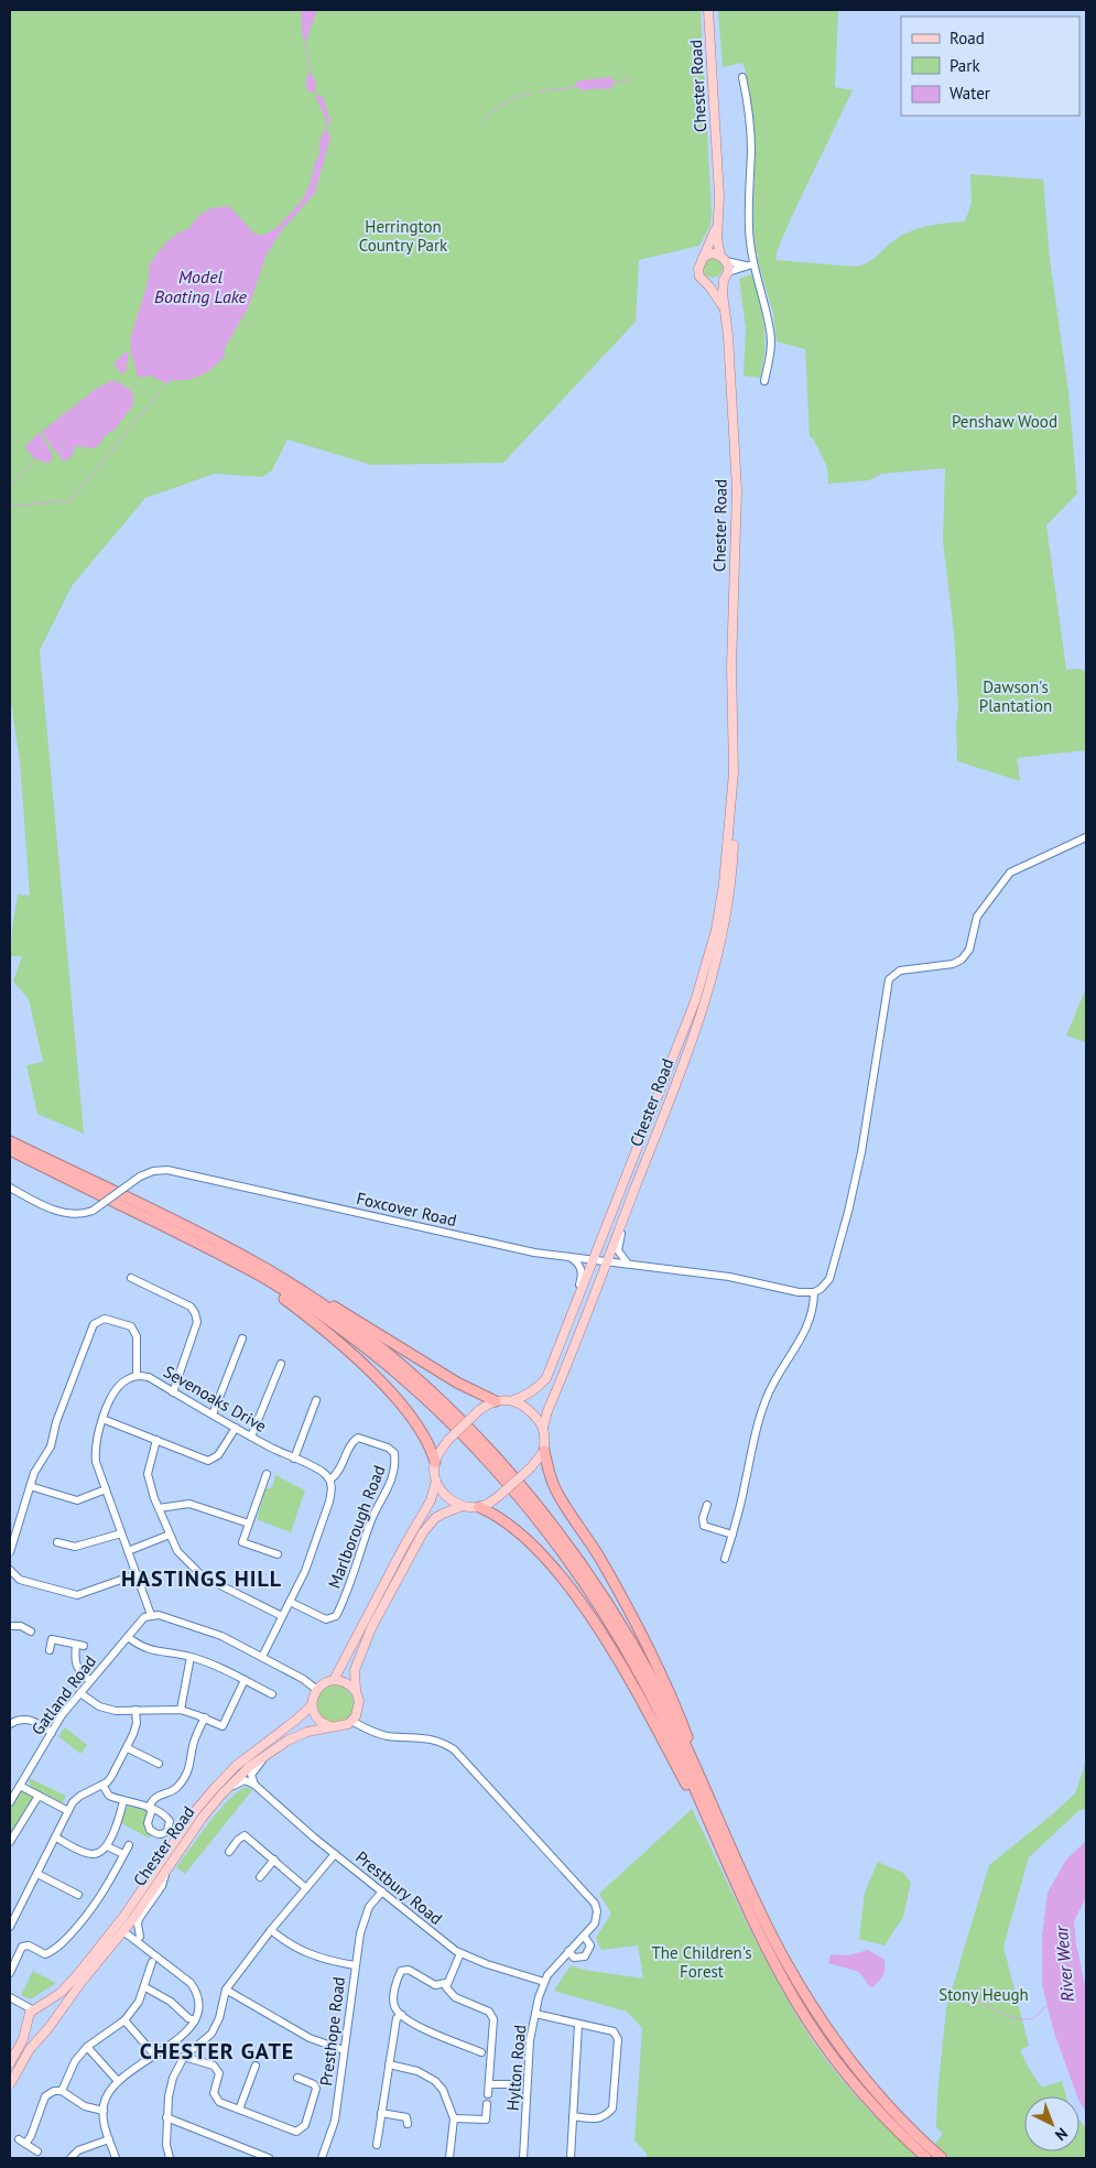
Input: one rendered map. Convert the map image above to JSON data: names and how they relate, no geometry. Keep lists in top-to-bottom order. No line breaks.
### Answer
{"streets":{"main road":["Chester Road"],"street":["Foxcover Road","Sevenoaks Drive","Marlborough Road","Gatland Road","Prestbury Road","Presthope Road","Hylton Road"]},"crossings":[["Chester Road","Foxcover Road"],["Sevenoaks Drive","Marlborough Road"],["Sevenoaks Drive","Gatland Road"],["Prestbury Road","Presthope Road"],["Prestbury Road","Hylton Road"]],"districts":["HASTINGS HILL","CHESTER GATE"],"water":["Model Boating Lake","River Wear"],"parks":["Herrington Country Park","Penshaw Wood","Dawson's Plantation","The Children's Forest","Stony Heugh"],"legend":["Road","Park","Water"],"north":"bottom right"}
